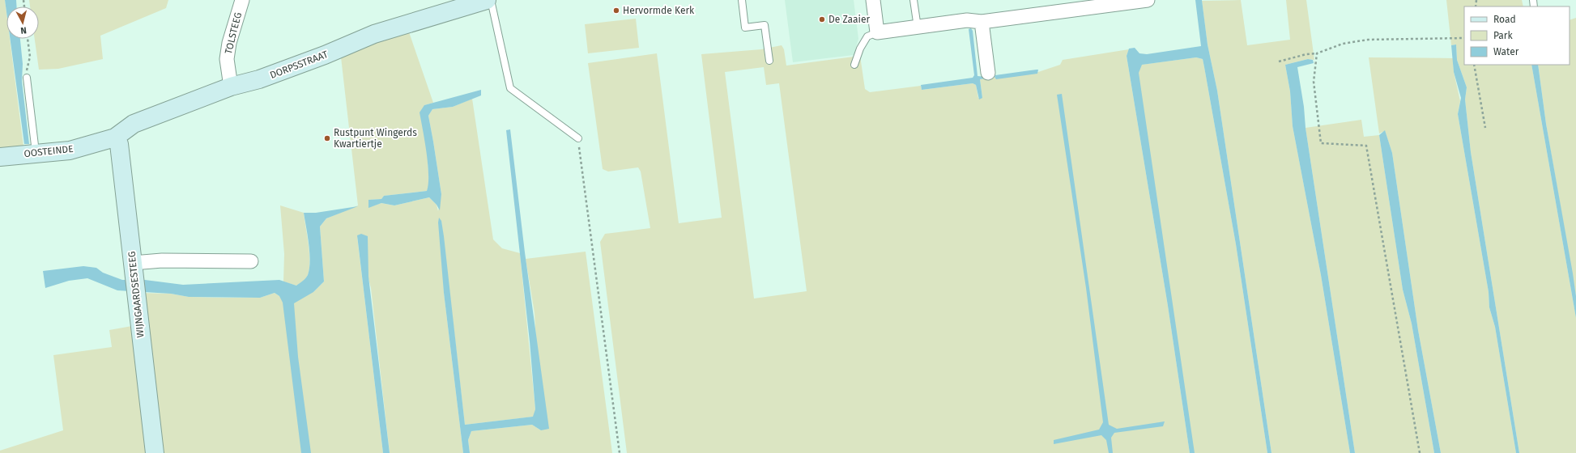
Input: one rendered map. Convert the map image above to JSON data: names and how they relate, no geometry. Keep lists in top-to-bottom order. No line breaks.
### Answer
{"streets":{"street":["TOLSTEEG","DORPSSTRAAT","OOSTEINDE","WIJNGAARDSESTEEG"]},"crossings":[["TOLSTEEG","DORPSSTRAAT"],["DORPSSTRAAT","OOSTEINDE"],["DORPSSTRAAT","WIJNGAARDSESTEEG"],["OOSTEINDE","WIJNGAARDSESTEEG"]],"places":["Hervormde Kerk","De Zaaier","Rustpunt Wingerds Kwartiertje"],"legend":["Road","Park","Water"],"north":"bottom"}
